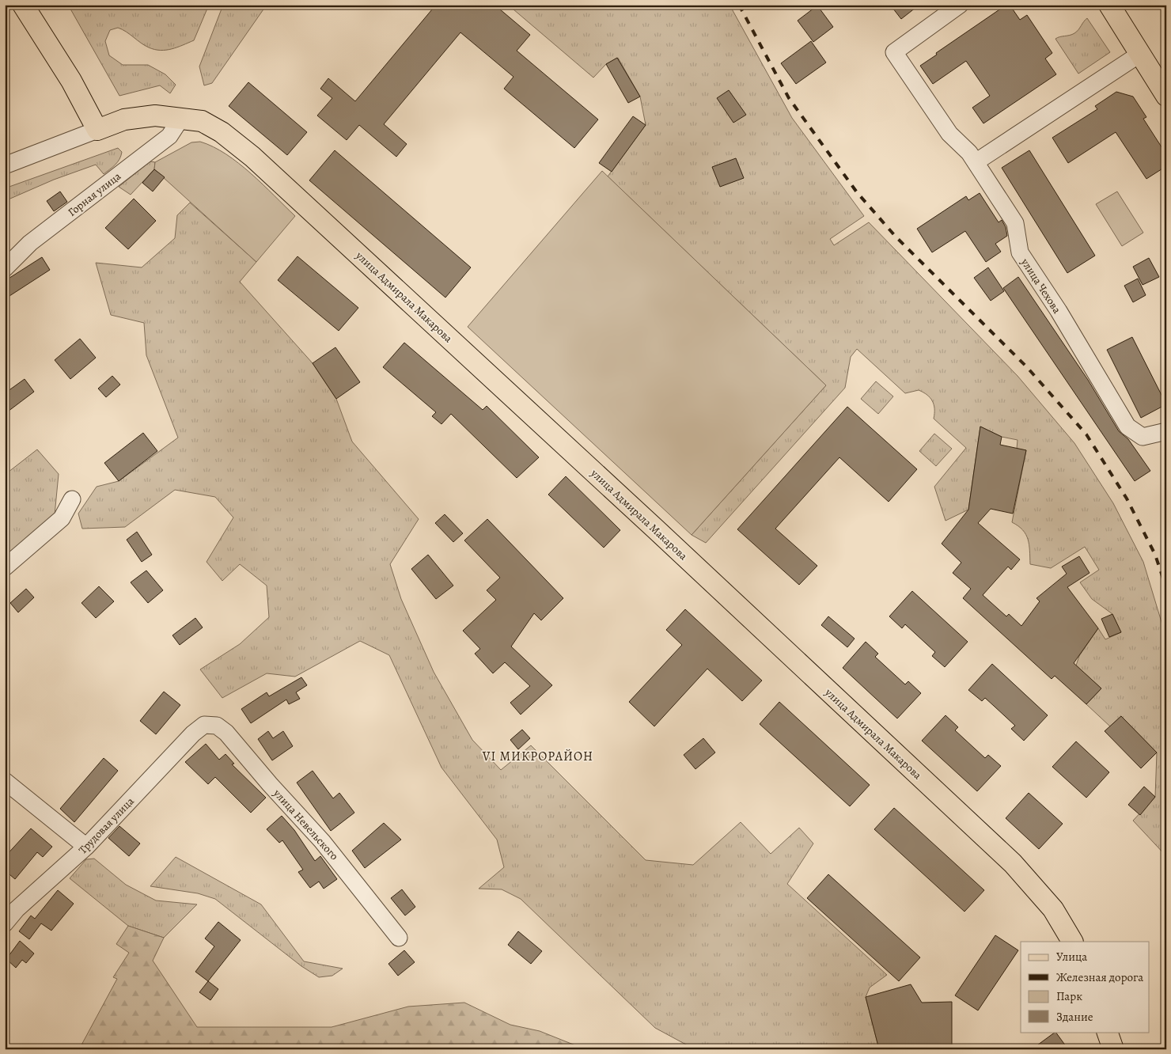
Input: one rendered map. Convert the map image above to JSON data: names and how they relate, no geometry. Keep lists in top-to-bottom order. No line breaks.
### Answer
{"streets":{"main road":["улица Адмирала Макарова"],"street":["Горная улица","улица Чехова","улица Невельского","Трудовая улица"]},"crossings":[["Горная улица","улица Адмирала Макарова"],["улица Невельского","Трудовая улица"]],"districts":["VI МИКРОРАЙОН"],"legend":["Улица","Железная дорога","Парк","Здание"]}
